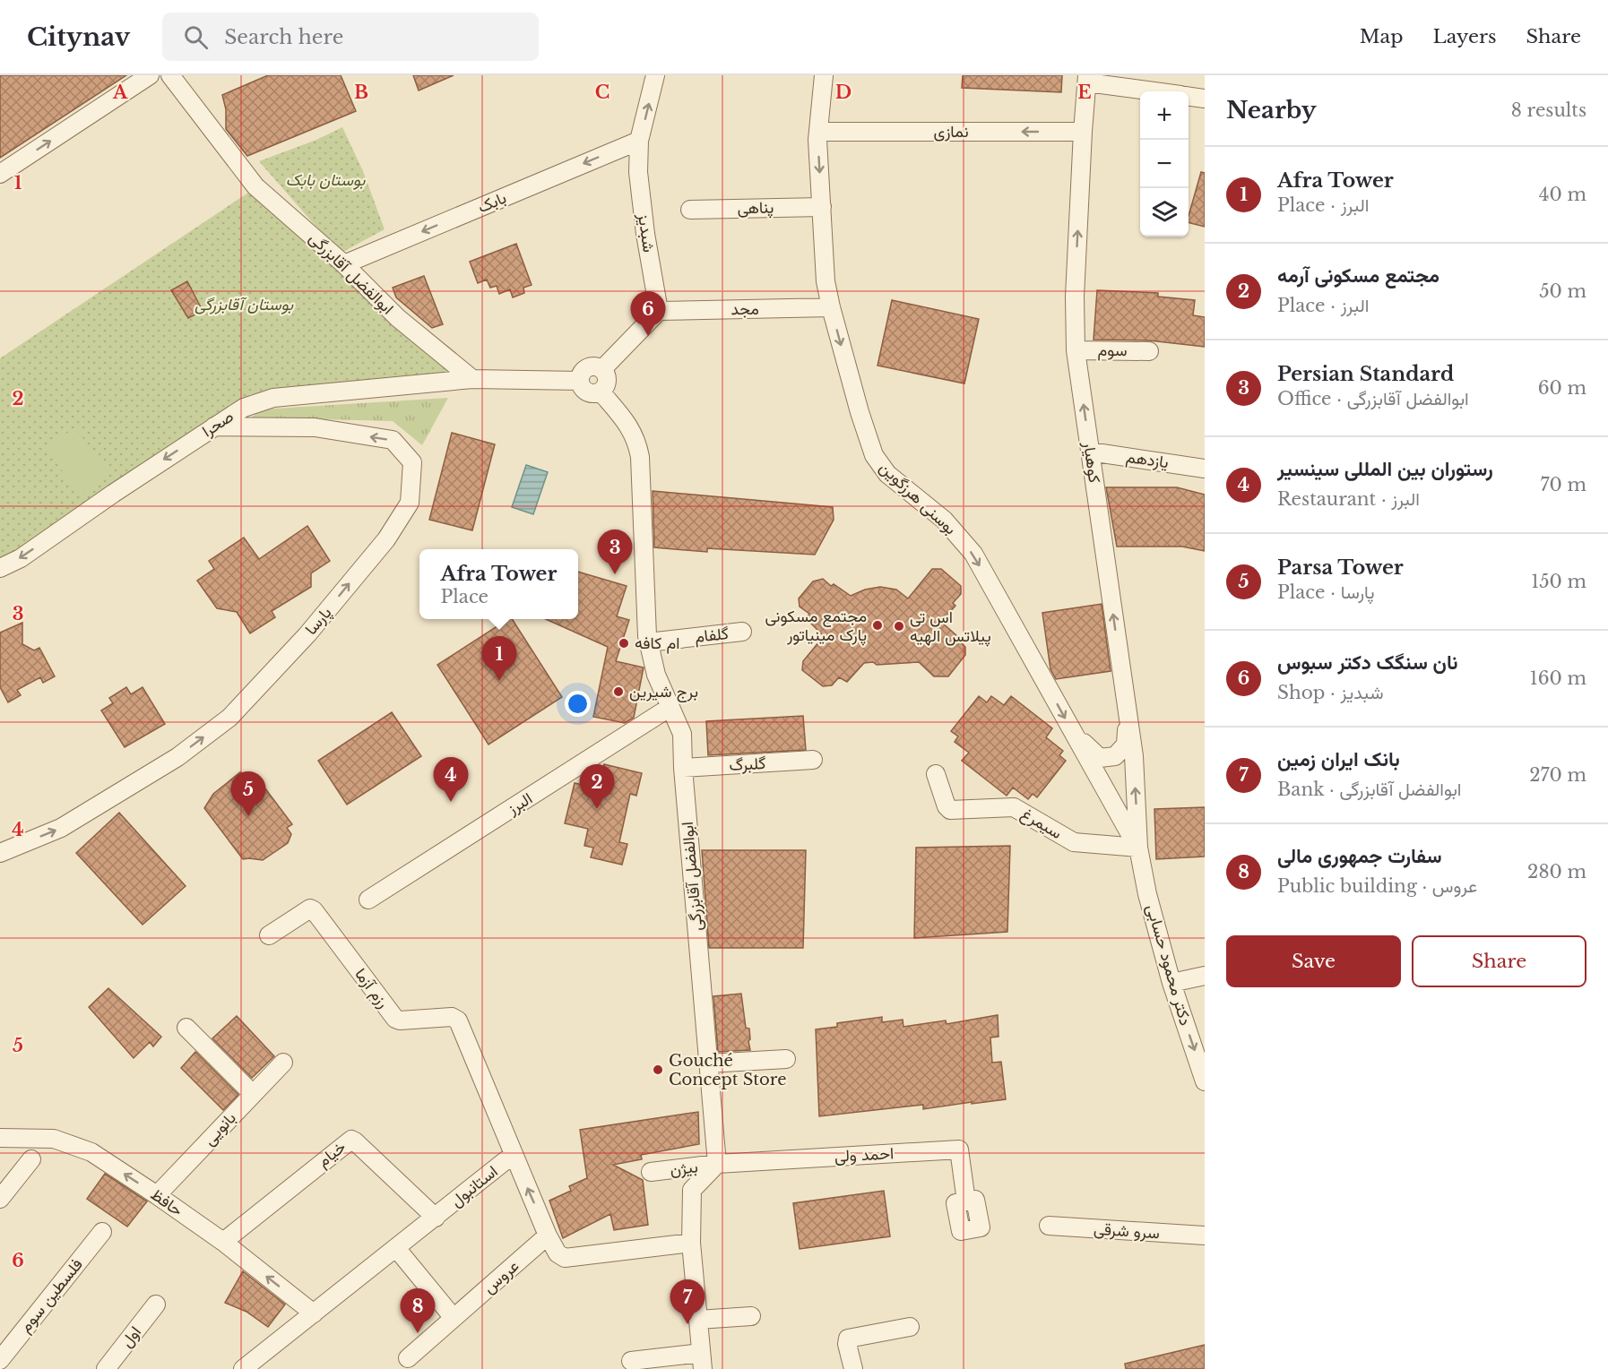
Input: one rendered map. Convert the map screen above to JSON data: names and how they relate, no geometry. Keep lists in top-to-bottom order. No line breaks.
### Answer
{"streets":{"street":["نمازی","بابک","پناهی","شبدیز","ابوالفضل آقابزرگی","مجد","سوم","صحرا","یازدهم","کوهیار","بوسنی هرزگوین","پارسا","گلفام","گلبرگ","البرز","سیمرغ","دکتر محمود حسابی","رزم آزما","بانویی","خیام","احمد ولی","بیژن","استانبول","حافظ","سرو شرقی","عروس","فلسطین سوم","اول"]},"crossings":[["نمازی","کوهیار"],["نمازی","بوسنی هرزگوین"],["بابک","شبدیز"],["بابک","ابوالفضل آقابزرگی"],["پناهی","بوسنی هرزگوین"],["شبدیز","مجد"],["ابوالفضل آقابزرگی","صحرا"],["ابوالفضل آقابزرگی","گلفام"],["ابوالفضل آقابزرگی","گلبرگ"],["ابوالفضل آقابزرگی","البرز"],["ابوالفضل آقابزرگی","احمد ولی"],["ابوالفضل آقابزرگی","بیژن"],["مجد","بوسنی هرزگوین"],["سوم","کوهیار"],["صحرا","پارسا"],["یازدهم","کوهیار"],["کوهیار","بوسنی هرزگوین"],["کوهیار","سیمرغ"],["کوهیار","دکتر محمود حسابی"],["بوسنی هرزگوین","سیمرغ"],["بوسنی هرزگوین","دکتر محمود حسابی"],["سیمرغ","دکتر محمود حسابی"],["رزم آزما","استانبول"],["بانویی","حافظ"],["خیام","استانبول"],["خیام","حافظ"],["احمد ولی","بیژن"],["استانبول","حافظ"],["استانبول","عروس"]],"one_way":["نمازی","بابک","صحرا","کوهیار","بوسنی هرزگوین","دکتر محمود حسابی","حافظ"],"parks":["بوستان بابک","بوستان آقابزرگی"],"places":["مجتمع مسکونی پارک مینیاتور","اس تی پیلاتس الهیه","ام کافه","برج شیرین","Gouché Concept Store"],"page":{"header":"Citynav","search":"Search here","nav":["Map","Layers","Share"],"heading":["Nearby","8 results"],"map_buttons":["+","−"],"list":[{"mark":"1","name":"Afra Tower","note":"Place · البرز","value":"40 m"},{"mark":"2","name":"مجتمع مسکونی آرمه","note":"Place · البرز","value":"50 m"},{"mark":"3","name":"Persian Standard","note":"Office · ابوالفضل آقابزرگی","value":"60 m"},{"mark":"4","name":"رستوران بین المللی سینسیر","note":"Restaurant · البرز","value":"70 m"},{"mark":"5","name":"Parsa Tower","note":"Place · پارسا","value":"150 m"},{"mark":"6","name":"نان سنگک دکتر سبوس","note":"Shop · شبدیز","value":"160 m"},{"mark":"7","name":"بانک ایران زمین","note":"Bank · ابوالفضل آقابزرگی","value":"270 m"},{"mark":"8","name":"سفارت جمهوری مالی","note":"Public building · عروس","value":"280 m"}],"pins":["6","3","1","4","2","5","7","8"],"popup":["Afra Tower","Place"],"buttons":["Save","Share"]},"grid":{"columns":["A","B","C","D","E"],"rows":["1","2","3","4","5","6"]}}
